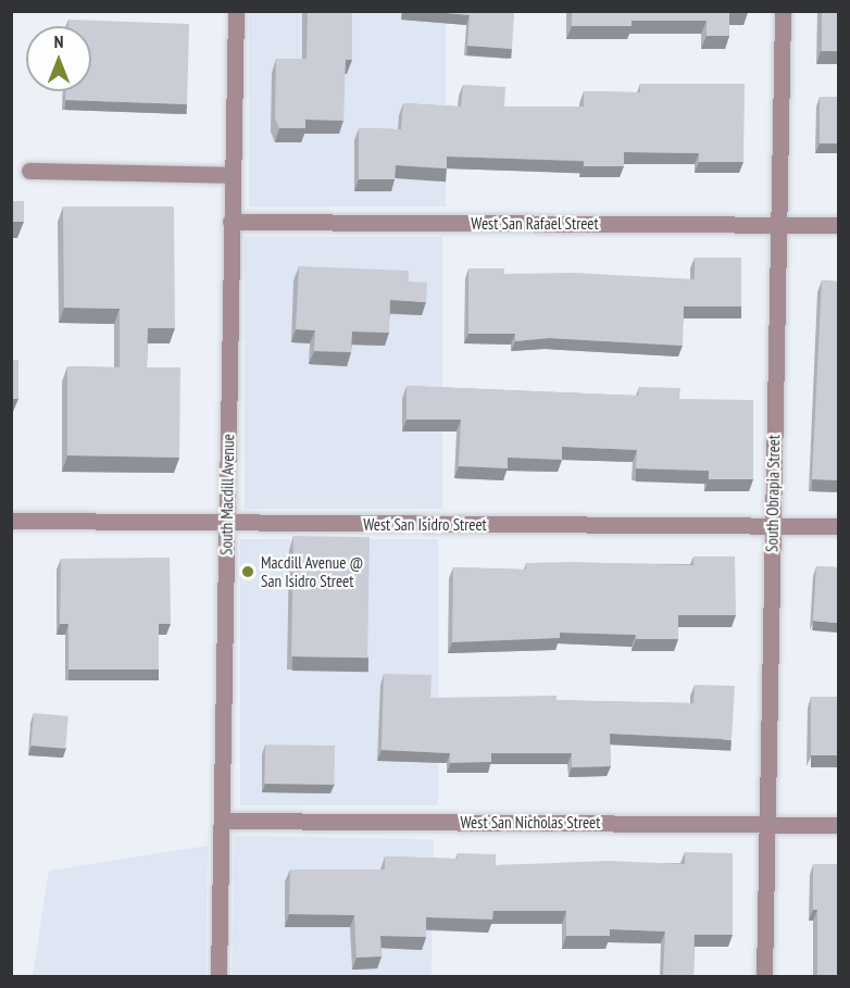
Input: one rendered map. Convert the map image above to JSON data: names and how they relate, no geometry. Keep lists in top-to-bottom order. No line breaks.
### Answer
{"streets":{"street":["West San Rafael Street","South Obrapia Street","South Macdill Avenue","West San Isidro Street","West San Nicholas Street"]},"crossings":[["West San Rafael Street","South Obrapia Street"],["West San Rafael Street","South Macdill Avenue"],["South Obrapia Street","West San Isidro Street"],["South Obrapia Street","West San Nicholas Street"],["South Macdill Avenue","West San Isidro Street"],["South Macdill Avenue","West San Nicholas Street"]],"places":["Macdill Avenue @ San Isidro Street"],"north":"top"}
